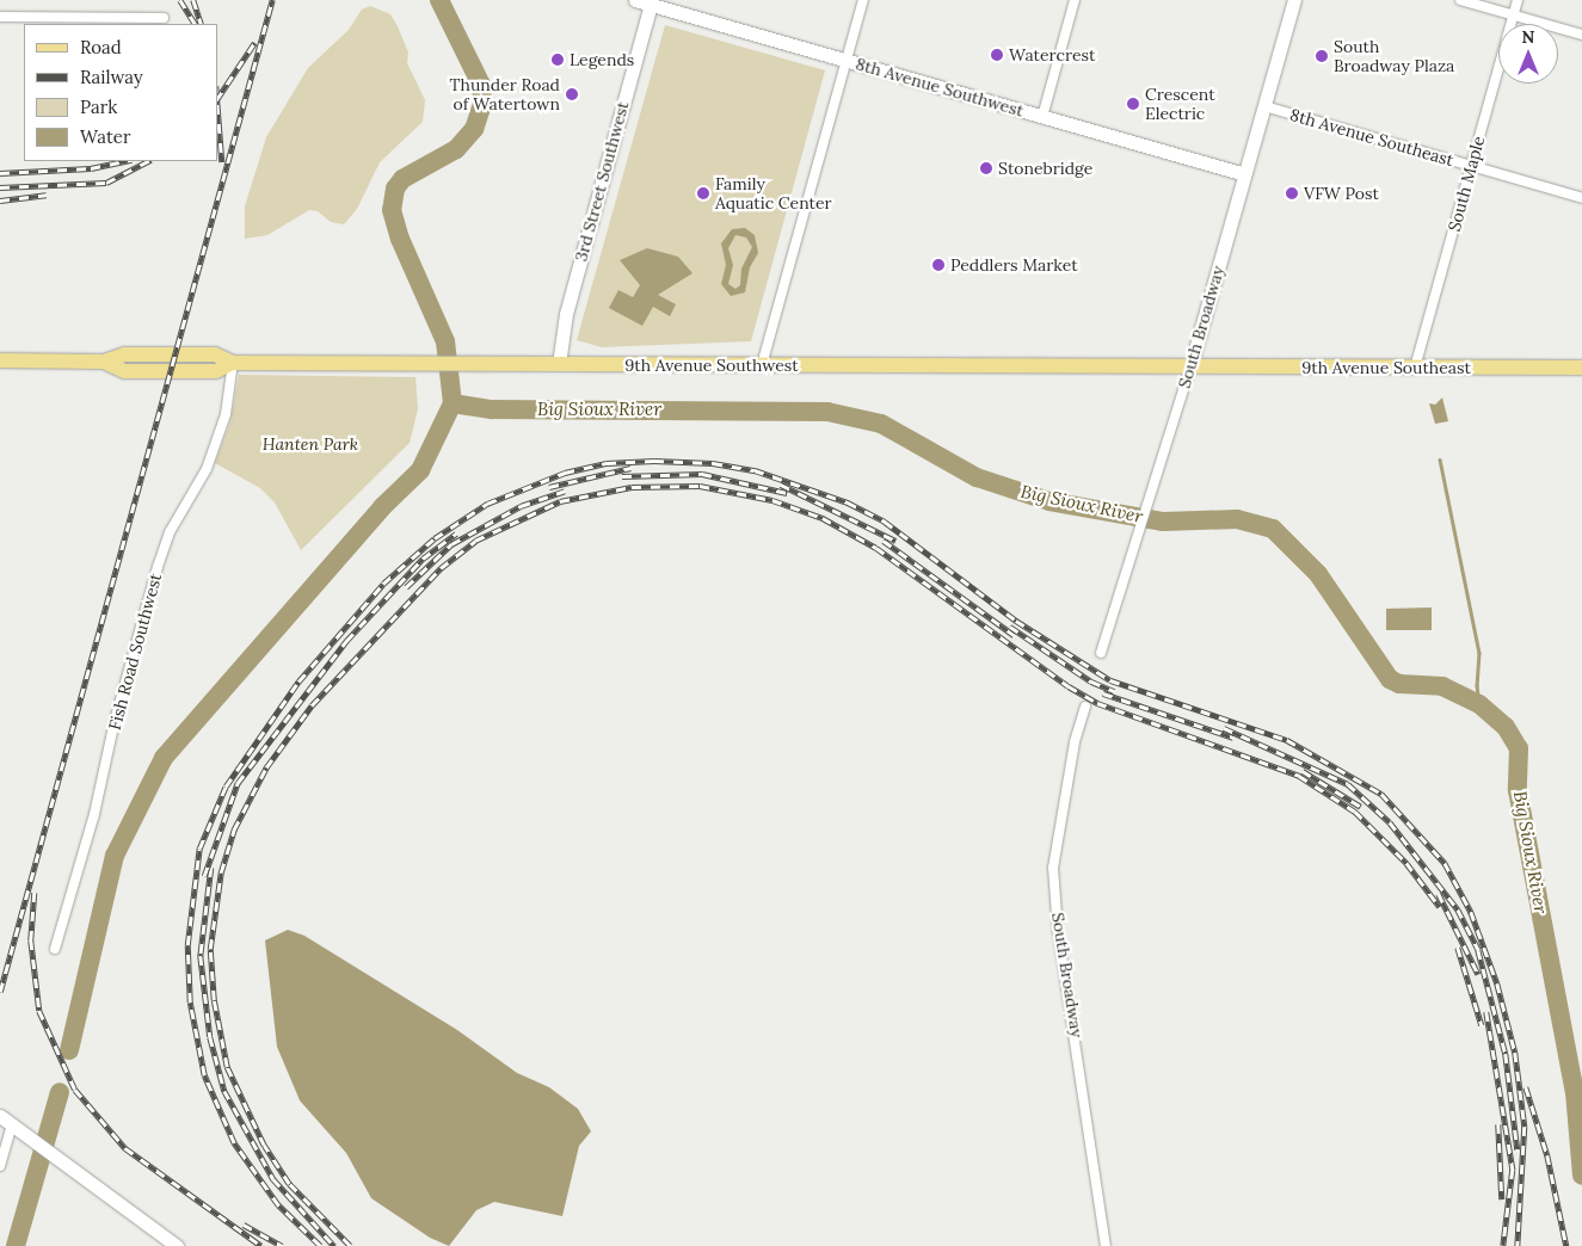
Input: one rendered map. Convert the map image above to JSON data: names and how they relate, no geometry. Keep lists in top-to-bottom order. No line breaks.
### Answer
{"streets":{"main road":["9th Avenue Southwest","9th Avenue Southeast"],"street":["8th Avenue Southwest","8th Avenue Southeast","3rd Street Southwest","South Maple","South Broadway","Fish Road Southwest"]},"crossings":[["8th Avenue Southwest","3rd Street Southwest"],["8th Avenue Southwest","South Broadway"],["8th Avenue Southeast","South Maple"],["8th Avenue Southeast","South Broadway"],["3rd Street Southwest","9th Avenue Southwest"],["South Maple","9th Avenue Southeast"],["South Broadway","9th Avenue Southwest"],["South Broadway","9th Avenue Southeast"],["9th Avenue Southwest","9th Avenue Southeast"],["9th Avenue Southwest","Fish Road Southwest"]],"water":["Big Sioux River"],"parks":["Hanten Park"],"places":["Watercrest","South Broadway Plaza","Legends","Thunder Road of Watertown","Crescent Electric","Stonebridge","Family Aquatic Center","VFW Post","Peddlers Market"],"legend":["Road","Railway","Park","Water"],"north":"top"}
